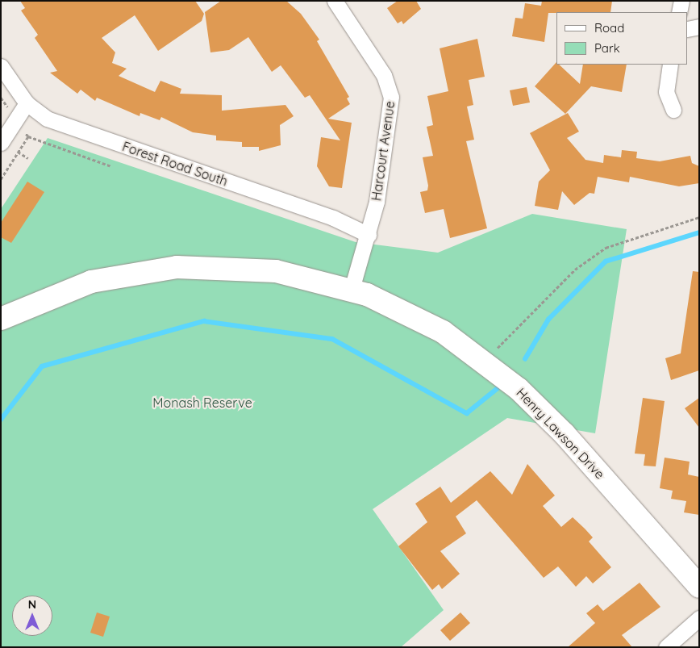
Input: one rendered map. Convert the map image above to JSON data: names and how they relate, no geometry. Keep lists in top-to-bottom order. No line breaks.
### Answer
{"streets":{"main road":["Henry Lawson Drive"],"street":["Harcourt Avenue","Forest Road South"]},"crossings":[["Harcourt Avenue","Forest Road South"],["Harcourt Avenue","Henry Lawson Drive"]],"parks":["Monash Reserve"],"legend":["Road","Park"],"north":"top"}
